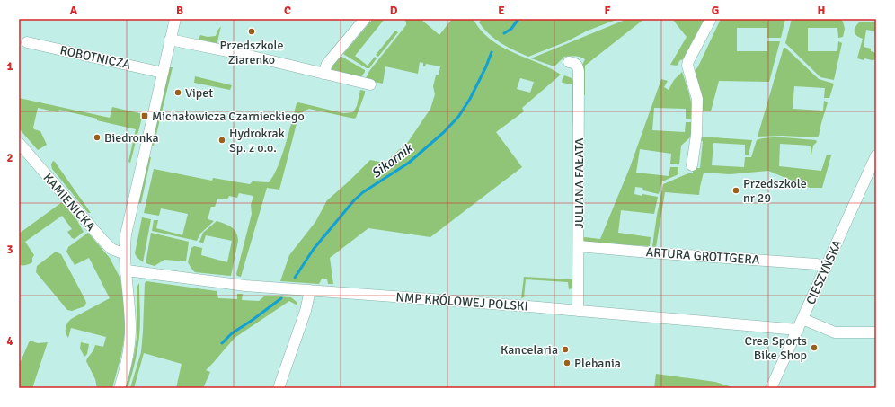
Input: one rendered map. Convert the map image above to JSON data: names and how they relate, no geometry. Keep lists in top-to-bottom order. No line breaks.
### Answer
{"streets":{"street":["ROBOTNICZA","JULIANA FAŁATA","KAMIENICKA","ARTURA GROTTGERA","CIESZYŃSKA","NMP KRÓLOWEJ POLSKI"]},"crossings":[["JULIANA FAŁATA","ARTURA GROTTGERA"],["JULIANA FAŁATA","NMP KRÓLOWEJ POLSKI"],["ARTURA GROTTGERA","CIESZYŃSKA"],["CIESZYŃSKA","NMP KRÓLOWEJ POLSKI"]],"water":["Sikornik"],"places":{"other":["Przedszkole Ziarenko","Vipet","Biedronka","Hydrokrak Sp. z o.o.","Przedszkole nr 29","Crea Sports Bike Shop","Kancelaria","Plebania"],"transit":["Michałowicza Czarnieckiego"]},"grid":{"columns":["A","B","C","D","E","F","G","H"],"rows":["1","2","3","4"]}}
